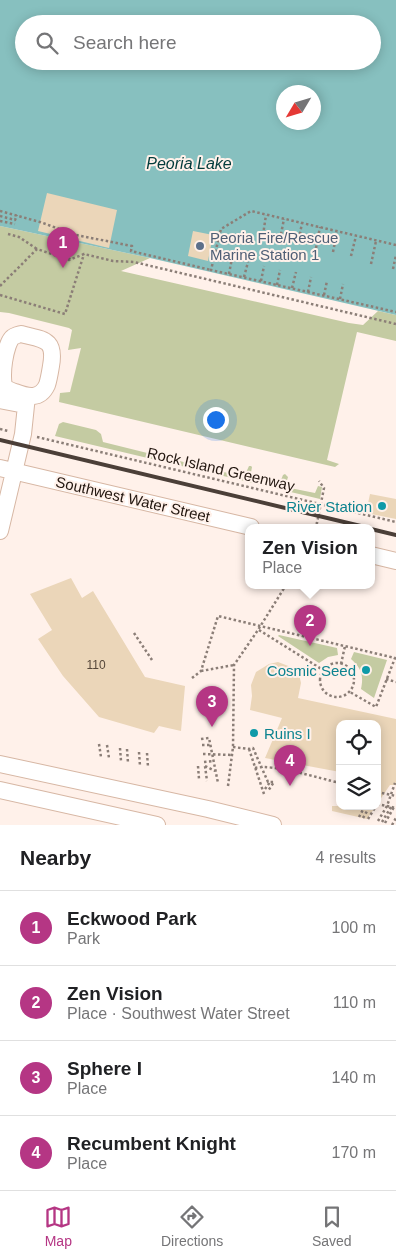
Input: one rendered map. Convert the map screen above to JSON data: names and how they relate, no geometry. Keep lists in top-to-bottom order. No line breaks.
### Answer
{"streets":{"street":["Southwest Water Street"],"path":["Rock Island Greenway"]},"water":["Peoria Lake"],"places":["Peoria Fire/Rescue Marine Station 1","River Station","Cosmic Seed","Ruins I"],"house_numbers":["110"],"north":"bottom left","page":{"search":"Search here","pins":["1","2","3","4"],"popup":["Zen Vision","Place"],"heading":["Nearby","4 results"],"list":[{"mark":"1","name":"Eckwood Park","note":"Park","value":"100 m"},{"mark":"2","name":"Zen Vision","note":"Place · Southwest Water Street","value":"110 m"},{"mark":"3","name":"Sphere I","note":"Place","value":"140 m"},{"mark":"4","name":"Recumbent Knight","note":"Place","value":"170 m"}],"nav":["Map","Directions","Saved"]}}
